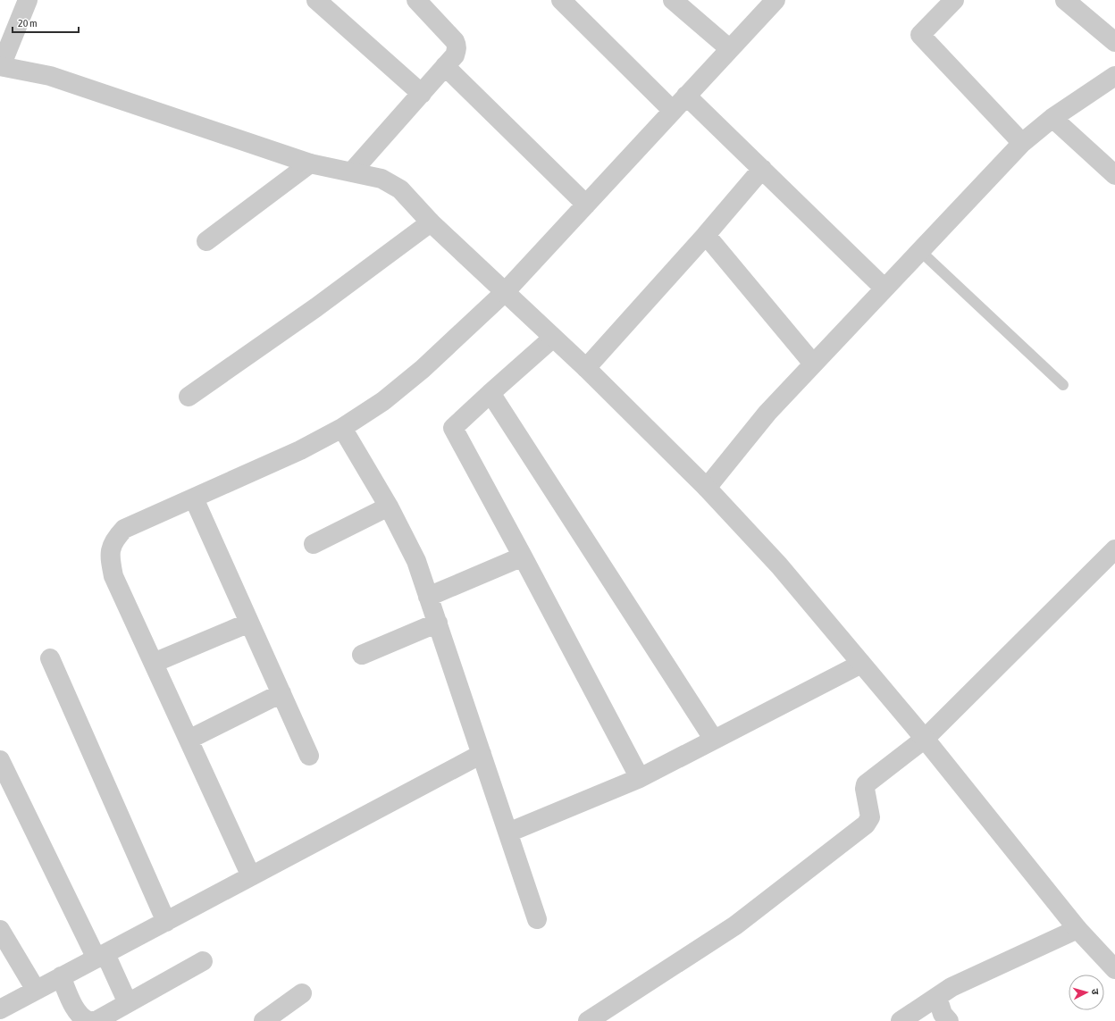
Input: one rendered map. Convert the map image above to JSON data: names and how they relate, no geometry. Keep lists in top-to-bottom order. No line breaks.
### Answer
{"scale_bar":"20 m","north":"right"}
